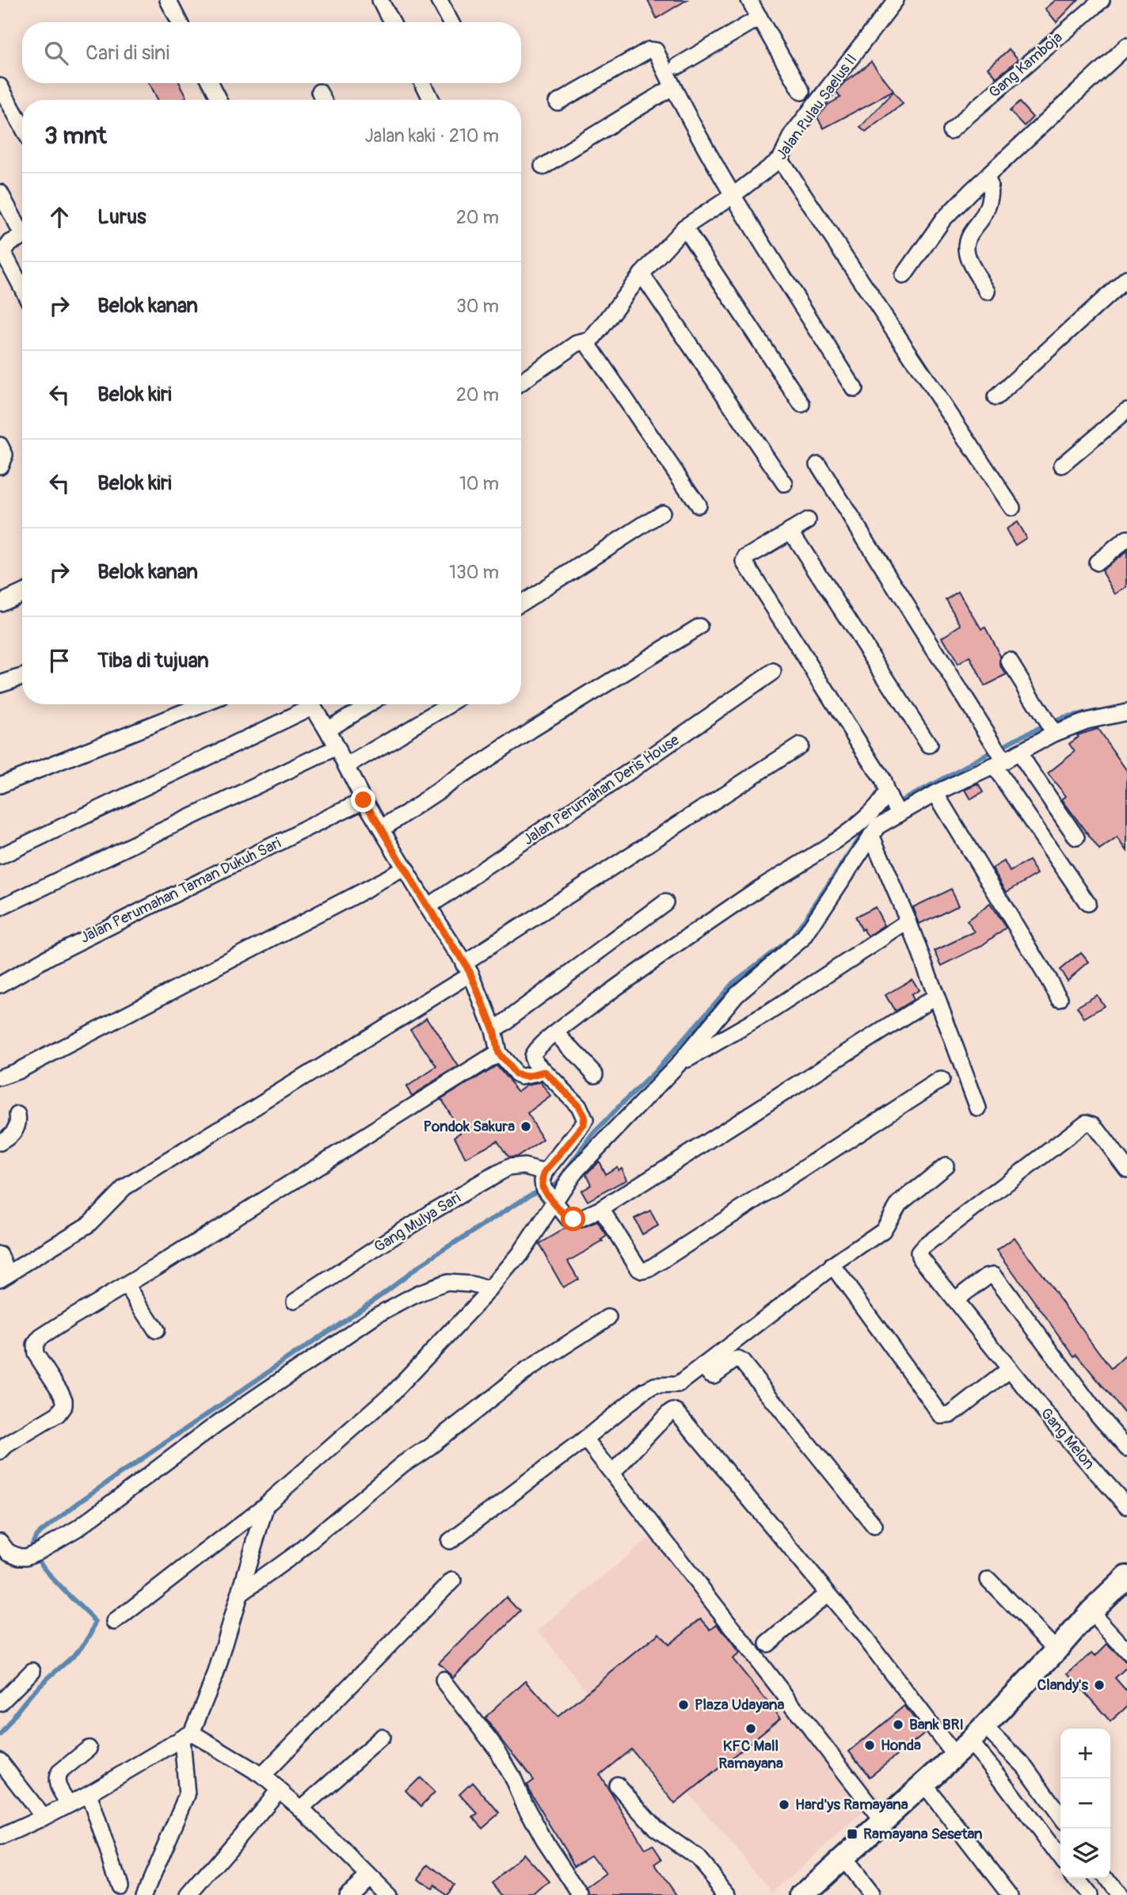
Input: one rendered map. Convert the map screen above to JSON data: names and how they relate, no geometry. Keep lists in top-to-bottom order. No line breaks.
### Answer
{"streets":{"street":["Gang Kamboja","Jalan Pulau Saelus II","Jalan Perumahan Deris House","Jalan Perumahan Taman Dukuh Sari","Gang Mulya Sari","Gang Melon"]},"places":{"other":["Pondok Sakura","Clandy's","Plaza Udayana","Bank BRI","KFC Mall Ramayana","Honda","Hard'ys Ramayana"],"transit":["Ramayana Sesetan"]},"page":{"search":"Cari di sini","heading":["3 mnt","Jalan kaki · 210 m"],"list":[["Lurus","20 m"],["Belok kanan","30 m"],["Belok kiri","20 m"],["Belok kiri","10 m"],["Belok kanan","130 m"],"Tiba di tujuan"],"map_buttons":["+","−"]}}
